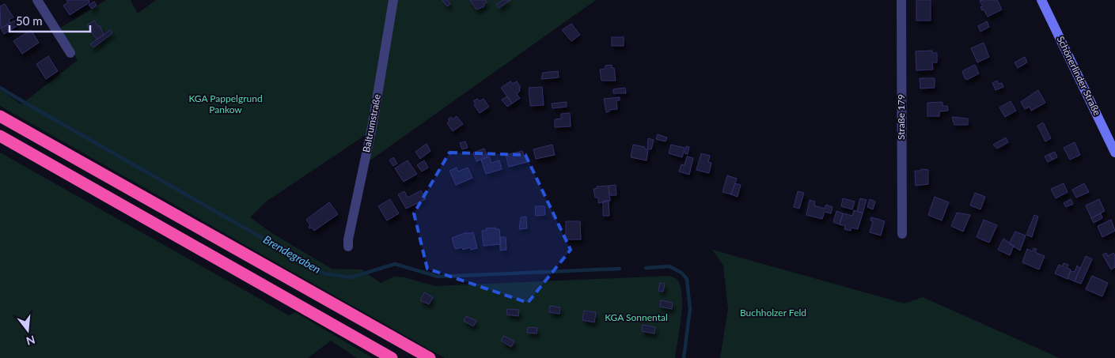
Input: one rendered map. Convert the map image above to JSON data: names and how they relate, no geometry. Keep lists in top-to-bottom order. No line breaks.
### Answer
{"streets":{"main road":["Schönerlinder Straße"],"street":["Straße 179","Baltrumstraße"]},"water":["Brendegraben"],"parks":["KGA Pappelgrund Pankow","Buchholzer Feld","KGA Sonnental"],"scale_bar":"50 m","north":"bottom"}
